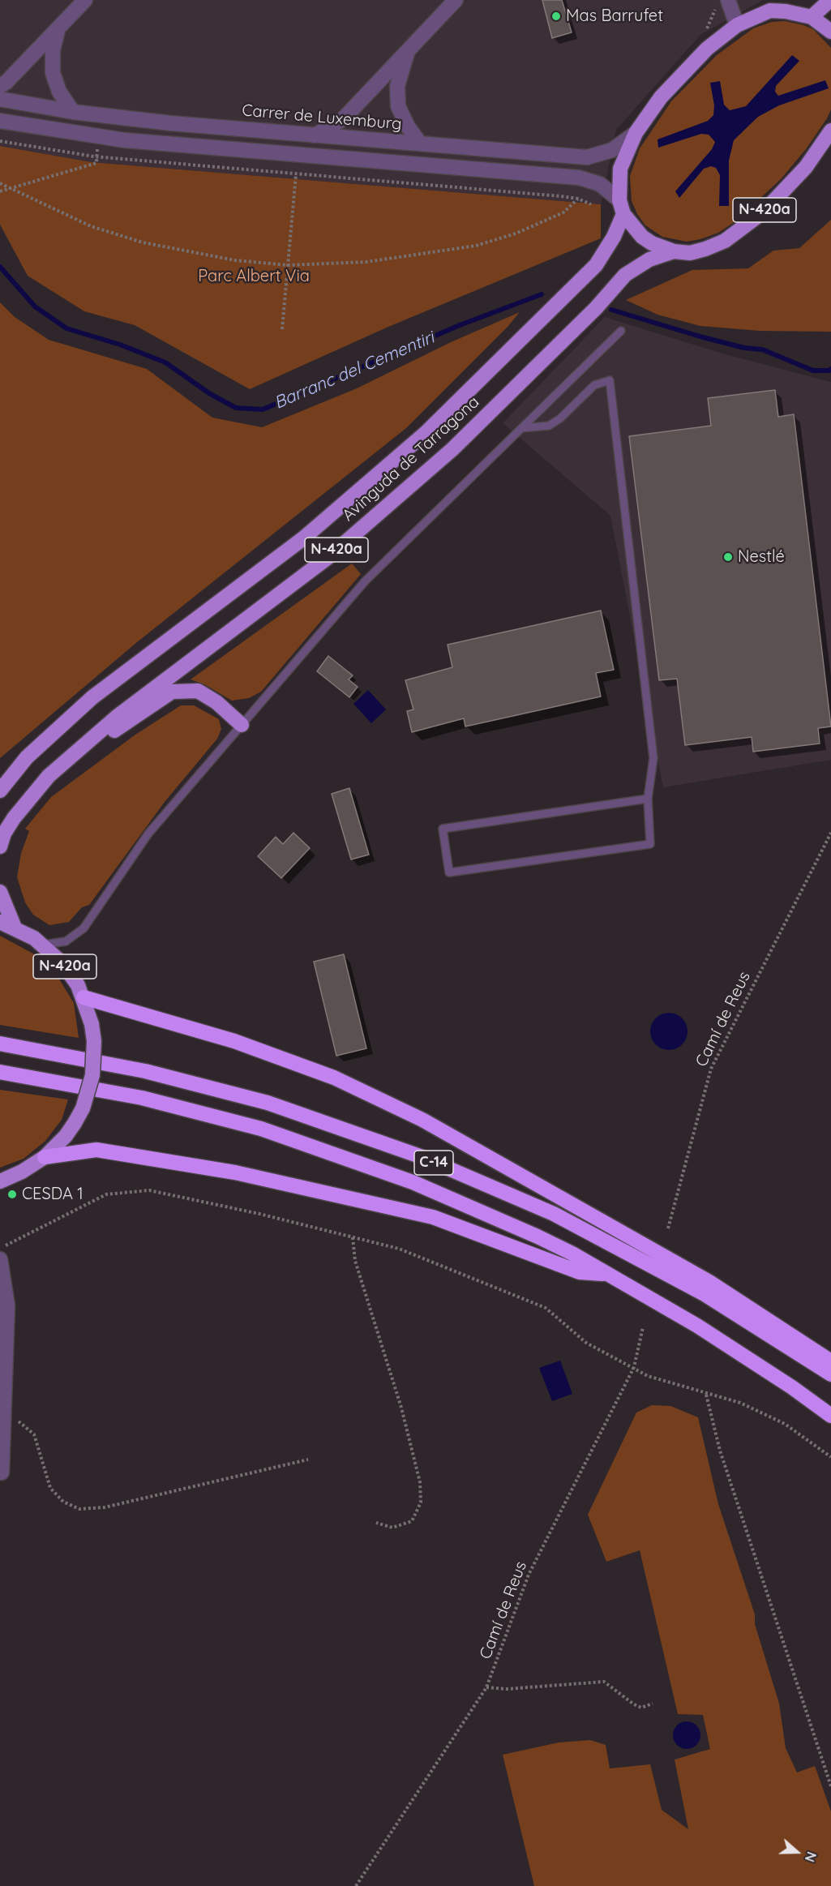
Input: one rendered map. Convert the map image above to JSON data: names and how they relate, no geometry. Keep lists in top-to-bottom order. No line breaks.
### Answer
{"streets":{"highway":["C-14"],"main road":["N-420a","Avinguda de Tarragona"],"street":["Carrer de Luxemburg"],"path":["Camí de Reus"]},"crossings":[["Carrer de Luxemburg","N-420a"],["N-420a","Avinguda de Tarragona"]],"water":["Barranc del Cementiri"],"parks":["Parc Albert Via"],"places":["Mas Barrufet","Nestlé","CESDA 1"],"north":"right"}
